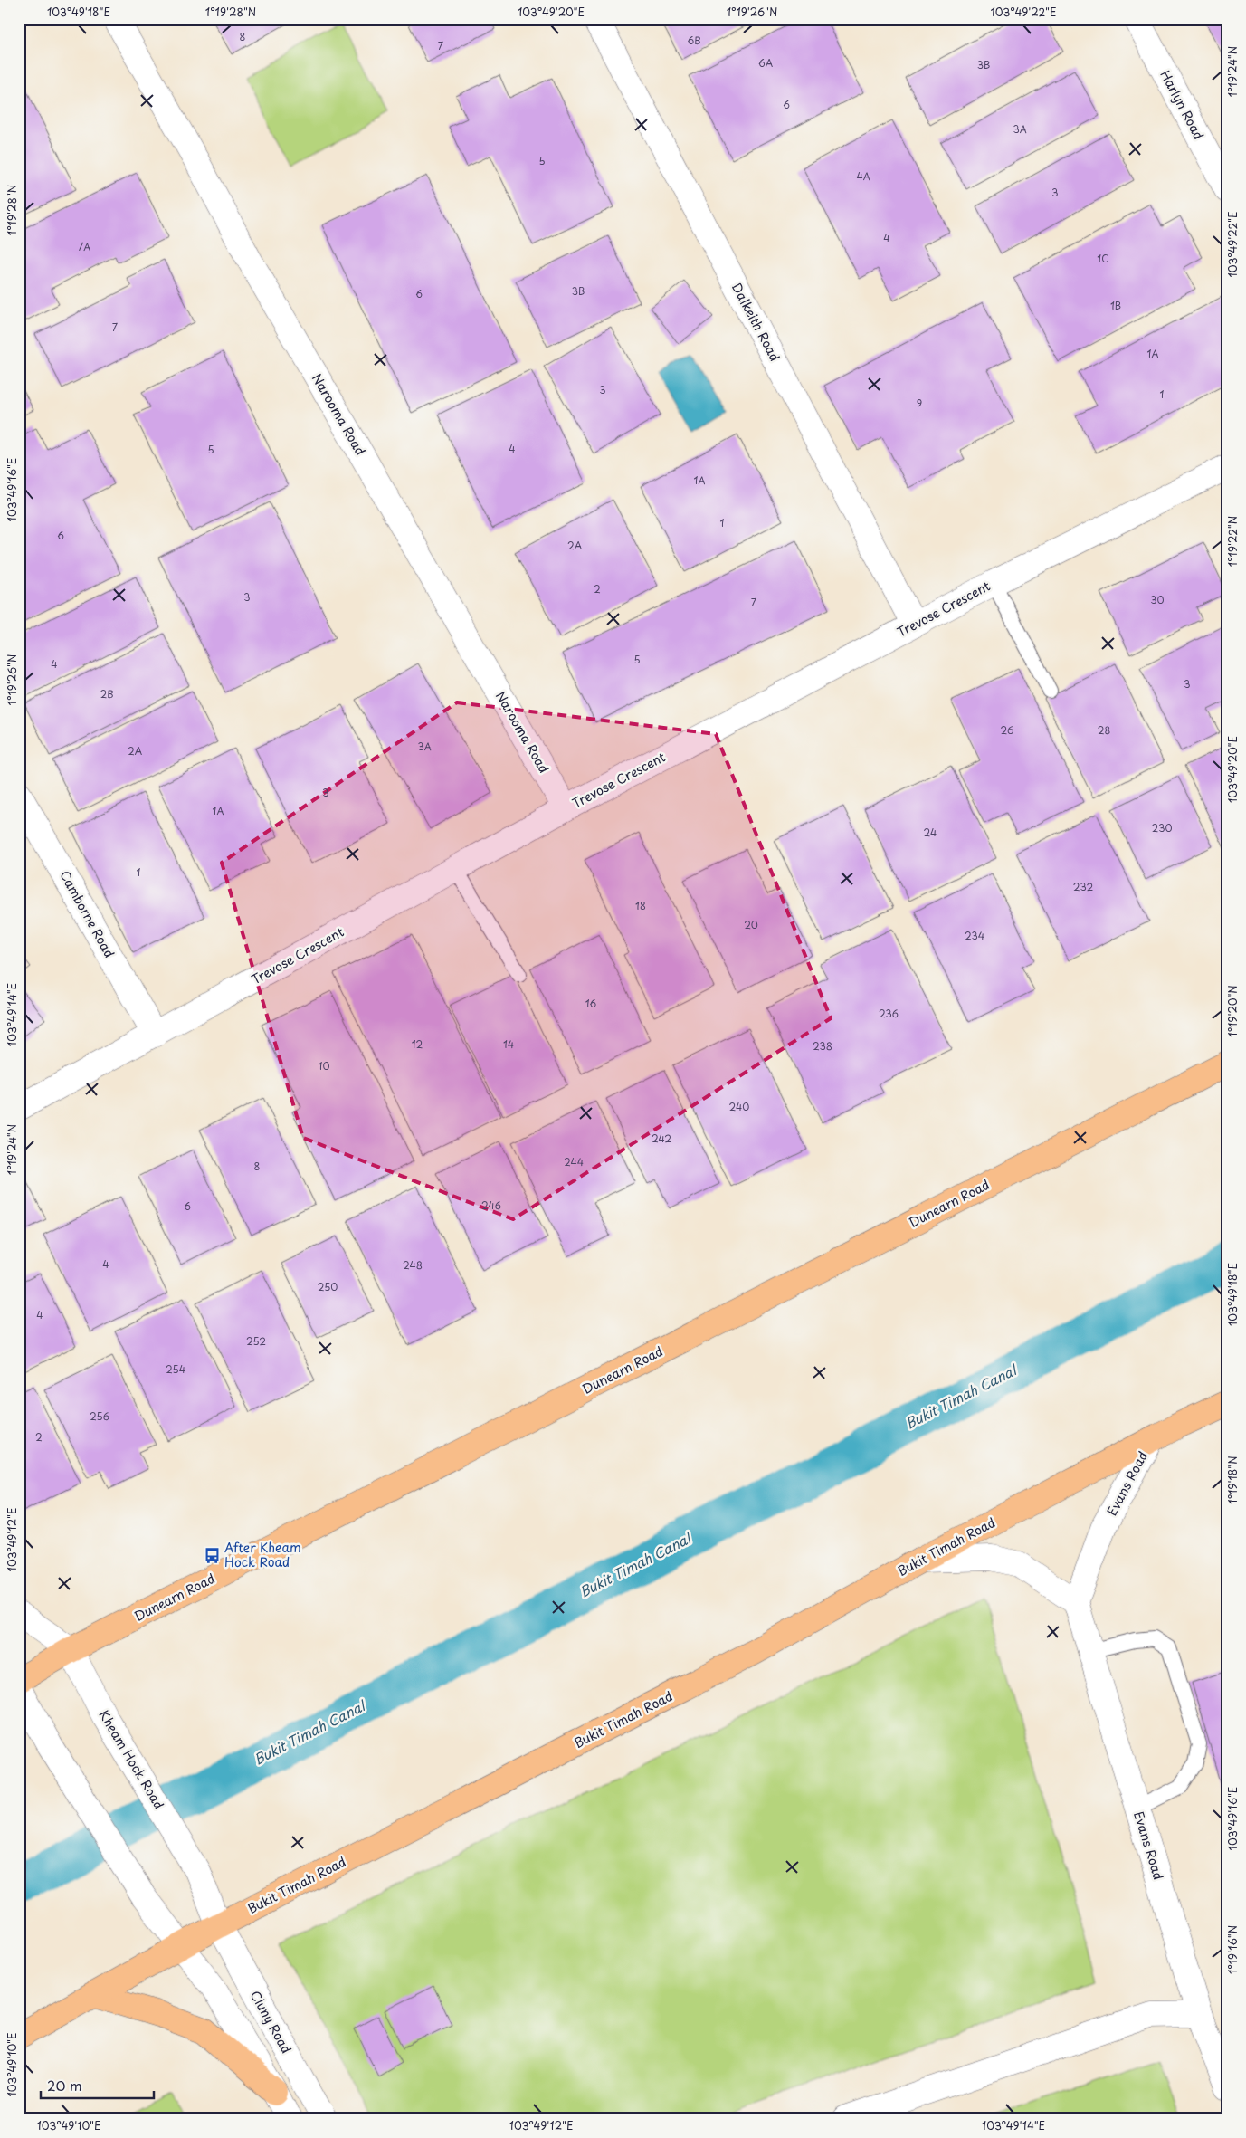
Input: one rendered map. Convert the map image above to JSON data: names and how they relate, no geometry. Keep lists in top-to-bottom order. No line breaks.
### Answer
{"streets":{"highway":["Dunearn Road","Bukit Timah Road"],"street":["Harlyn Road","Dalkeith Road","Narooma Road","Trevose Crescent","Camborne Road","Evans Road","Kheam Hock Road","Cluny Road"]},"crossings":[["Dalkeith Road","Trevose Crescent"],["Narooma Road","Trevose Crescent"],["Trevose Crescent","Camborne Road"],["Dunearn Road","Kheam Hock Road"],["Evans Road","Bukit Timah Road"],["Bukit Timah Road","Kheam Hock Road"],["Bukit Timah Road","Cluny Road"],["Kheam Hock Road","Cluny Road"]],"water":["Bukit Timah Canal"],"places":{"bus stop":["After Kheam Hock Road"]},"house_numbers":["8","6B","7","6A","3B","6","3A","5","4A","3","4","7A","1C","3B","6","1B","7","1A","3","1","9","4","5","1A","1","6","2A","2","3","30","7","5","4","3","2B","26","28","3A","2A","3","1A","230","24","1","232","18","20","234","16","236","12","14","238","10","240","242","244","8","246","6","4","248","250","4","252","254","256","2"],"scale_bar":"20 m","coordinates":["103°49'18\"E","1°19'28\"N","103°49'20\"E","1°19'26\"N","103°49'22\"E","1°19'24\"N","103°49'16\"E","1°19'22\"N","1°19'20\"N","103°49'14\"E","1°19'18\"N","103°49'12\"E","1°19'16\"N","103°49'10\"E"]}
